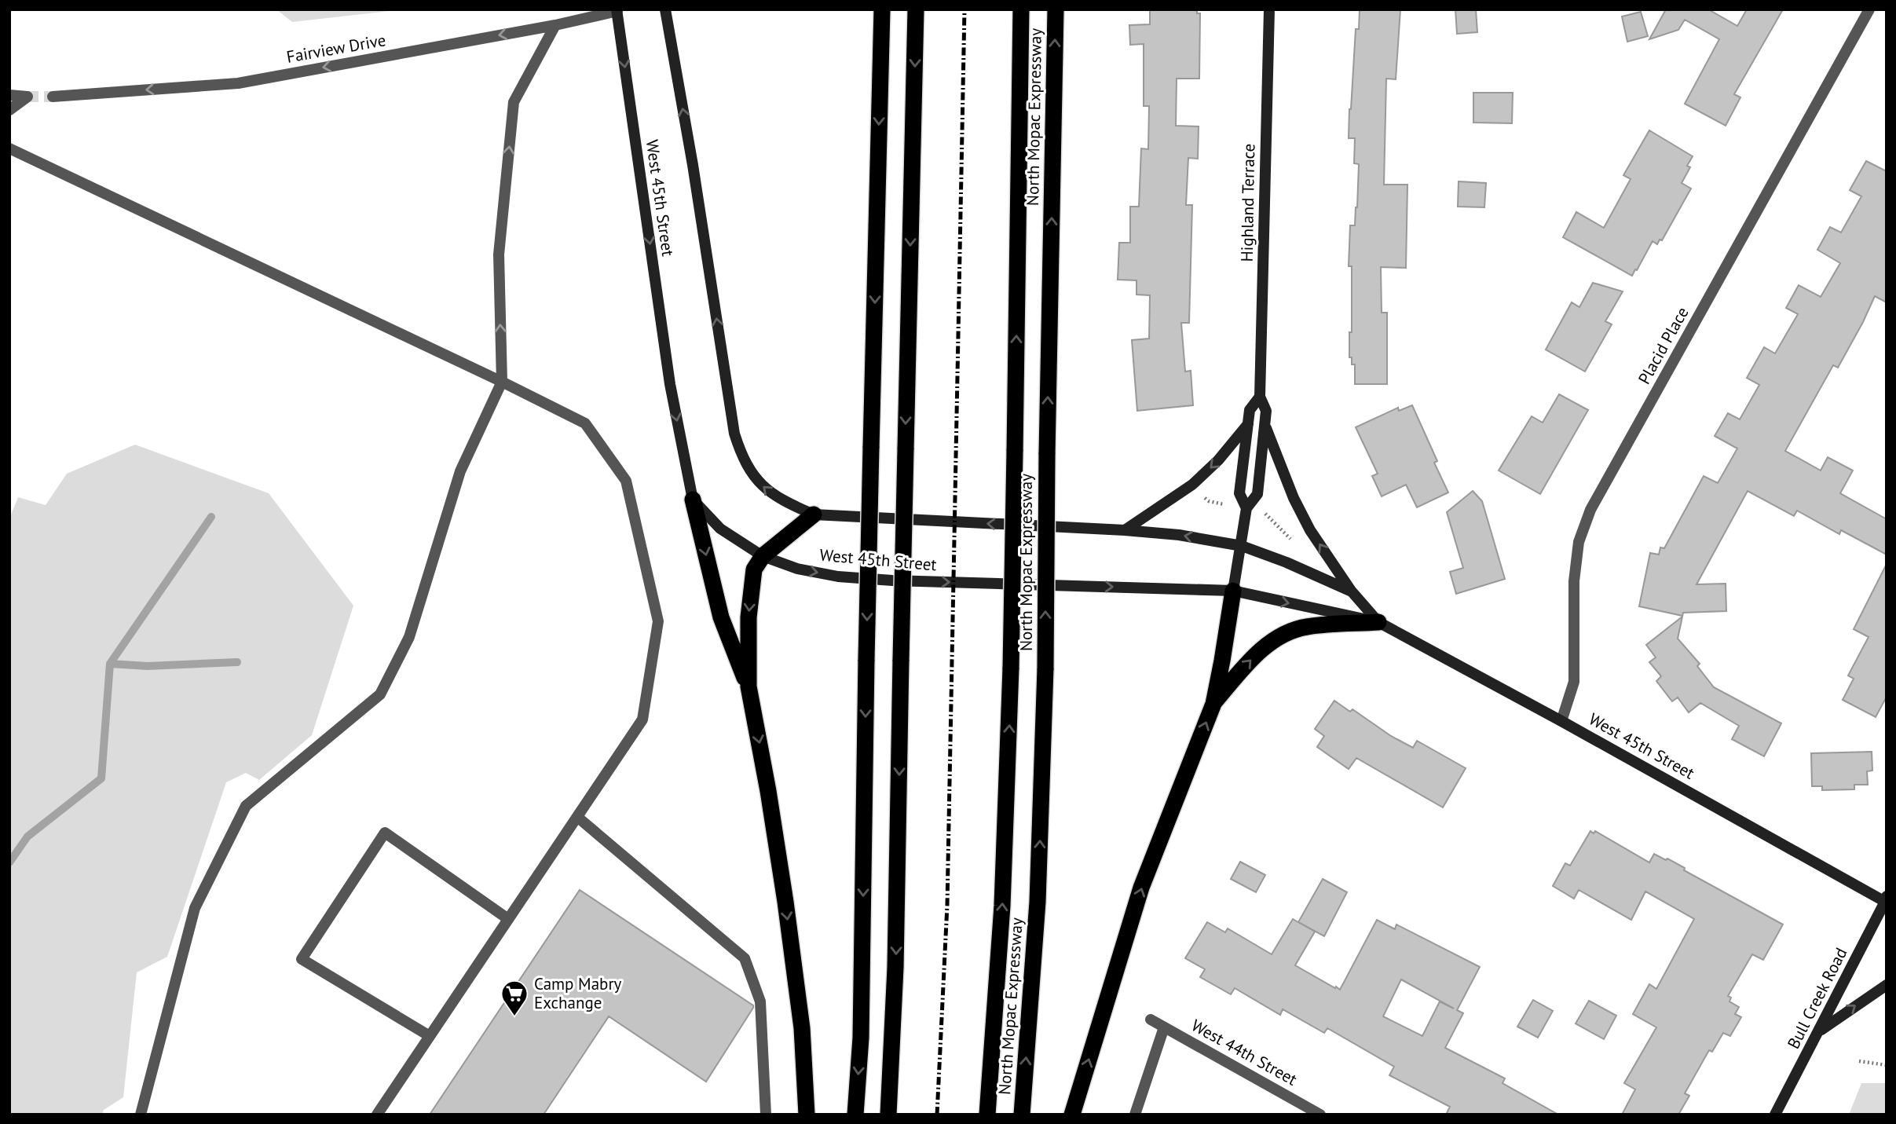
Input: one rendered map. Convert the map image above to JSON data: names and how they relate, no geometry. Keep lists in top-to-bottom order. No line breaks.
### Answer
{"streets":{"highway":["North Mopac Expressway"],"main road":["West 45th Street","Highland Terrace","Bull Creek Road"],"street":["Fairview Drive","Placid Place","West 44th Street"]},"crossings":[["Fairview Drive","West 45th Street"],["West 45th Street","Highland Terrace"],["West 45th Street","Placid Place"],["West 45th Street","Bull Creek Road"]],"one_way":["Fairview Drive"],"places":{"supermarket":["Camp Mabry Exchange"]}}
